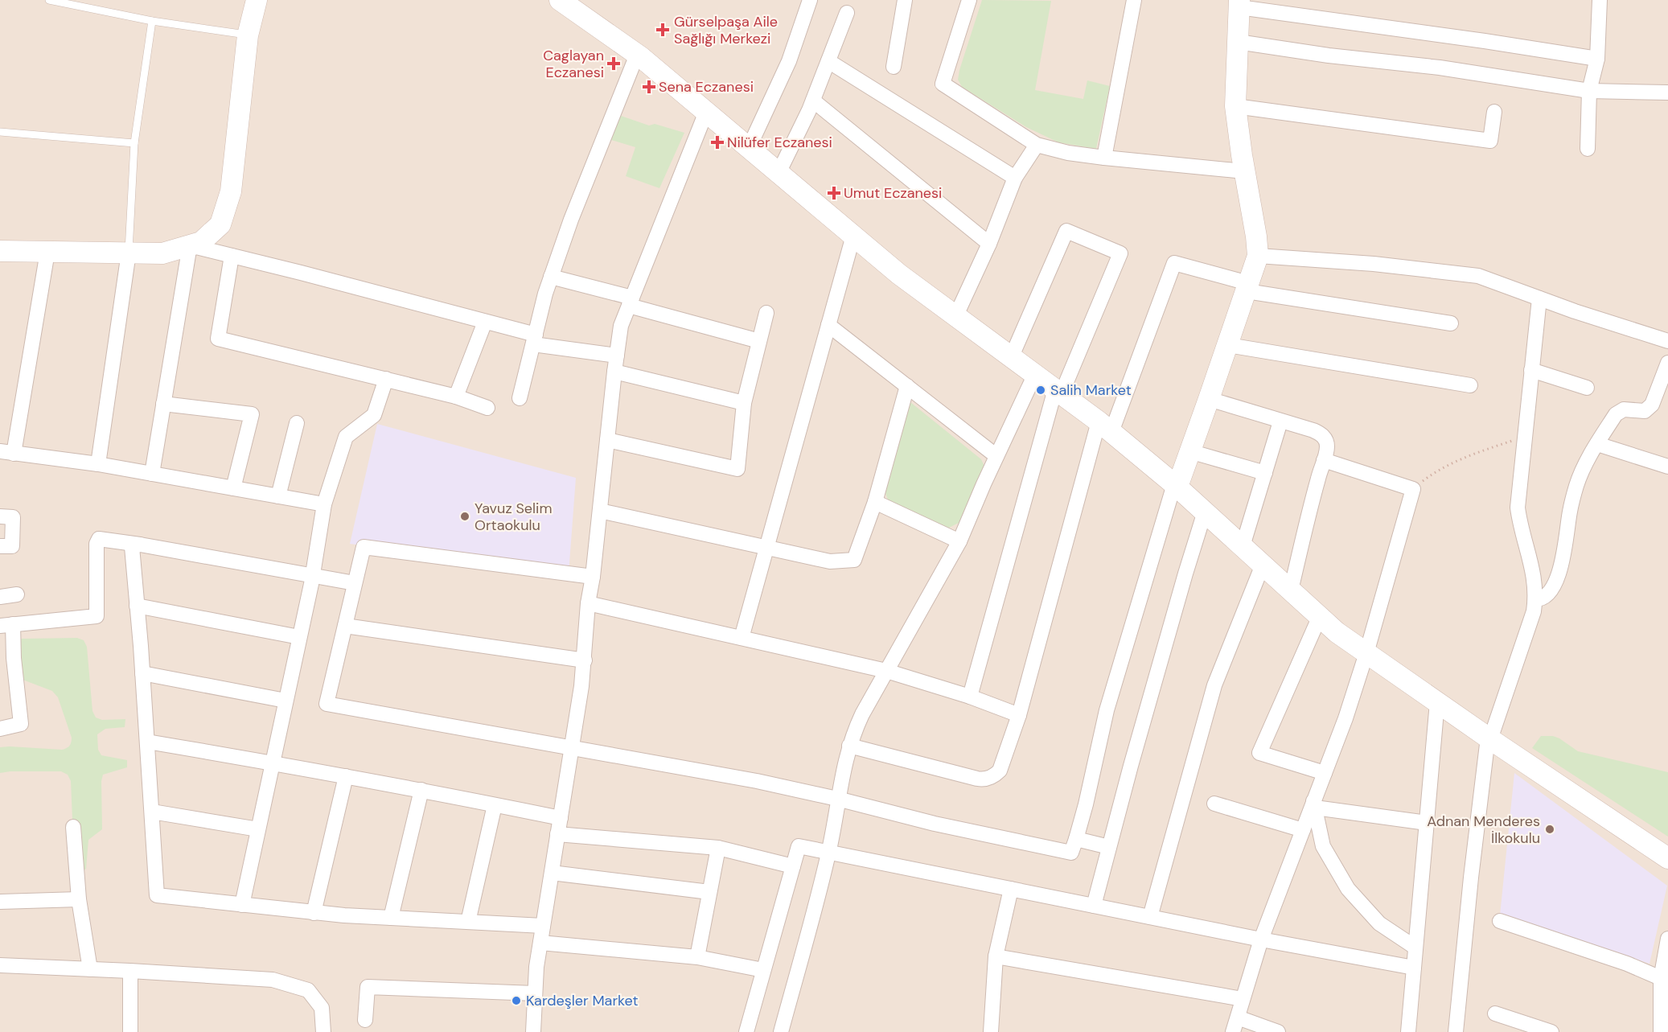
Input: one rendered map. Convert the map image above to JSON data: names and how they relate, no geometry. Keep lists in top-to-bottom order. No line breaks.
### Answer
{"places":{"health":["Gürselpaşa Aile Sağlığı Merkezi","Caglayan Eczanesi","Sena Eczanesi","Nilüfer Eczanesi","Umut Eczanesi"],"other":["Salih Market","Yavuz Selim Ortaokulu","Adnan Menderes İlkokulu","Kardeşler Market"]}}
